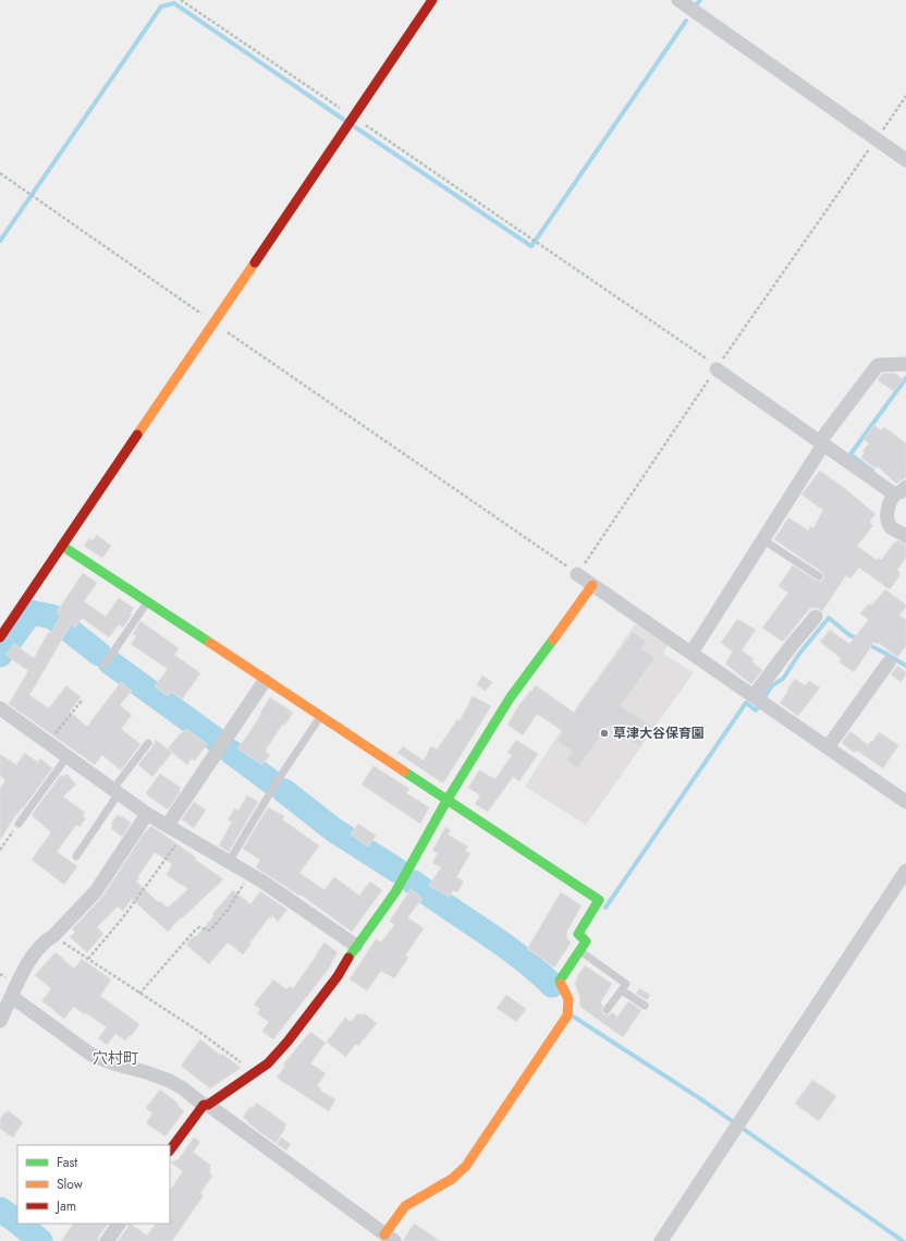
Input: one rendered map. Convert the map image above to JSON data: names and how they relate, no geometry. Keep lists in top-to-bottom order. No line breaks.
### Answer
{"districts":["穴村町"],"places":["草津大谷保育園"],"legend":["Fast","Slow","Jam"]}
